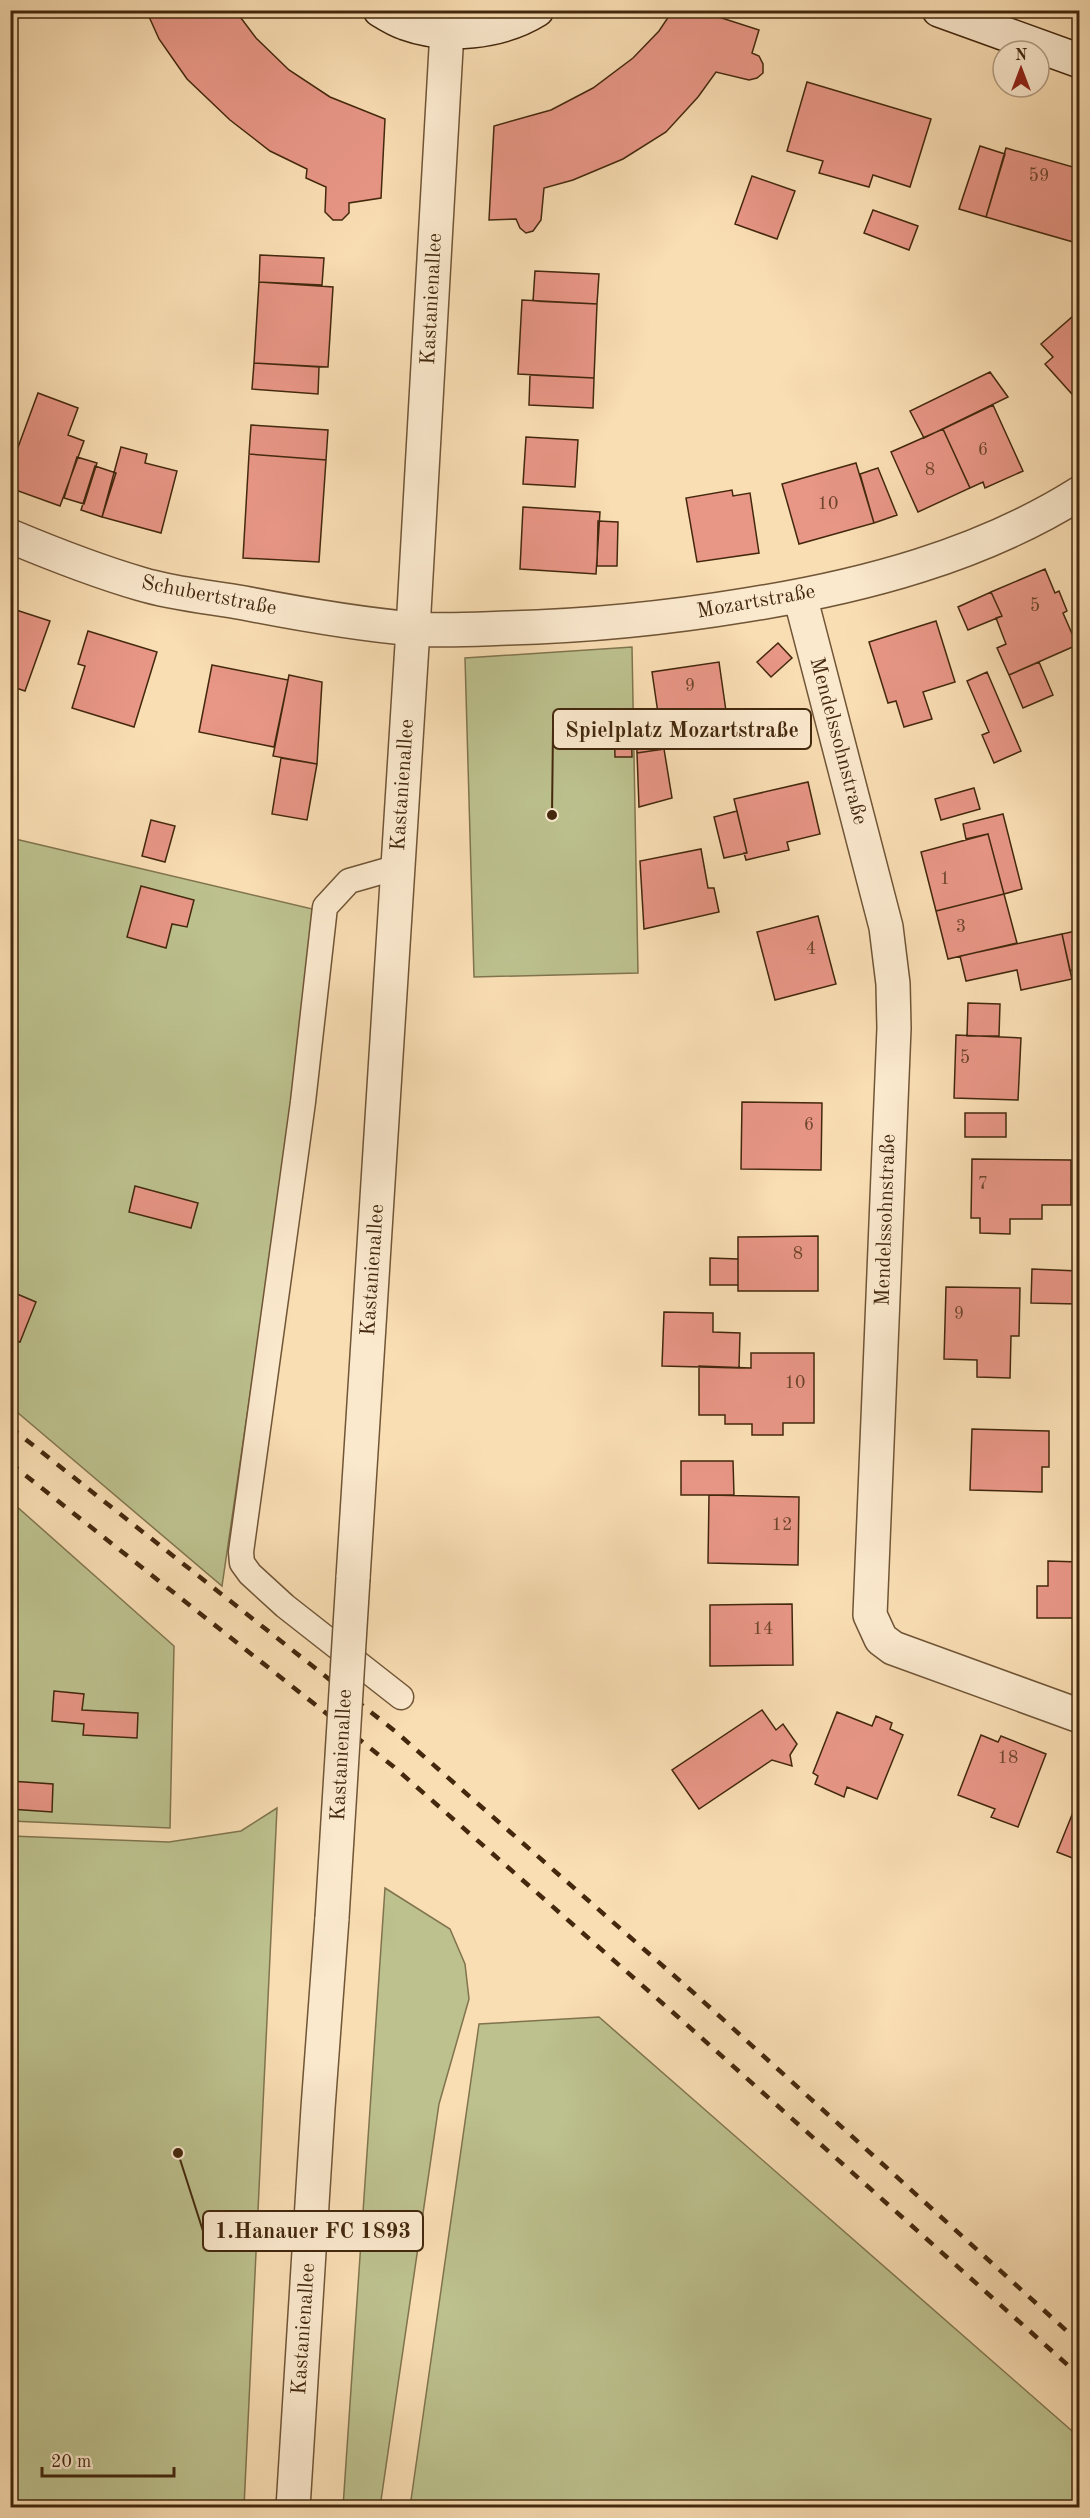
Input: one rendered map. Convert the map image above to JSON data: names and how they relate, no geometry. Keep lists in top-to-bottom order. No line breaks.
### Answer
{"streets":{"street":["Kastanienallee","Schubertstraße","Mozartstraße","Mendelssohnstraße"]},"crossings":[["Kastanienallee","Schubertstraße"],["Kastanienallee","Mozartstraße"],["Schubertstraße","Mozartstraße"],["Mozartstraße","Mendelssohnstraße"]],"places":["Spielplatz Mozartstraße","1.Hanauer FC 1893"],"house_numbers":["59","6","8","10","5","9","1","3","4","5","6","7","8","9","10","12","14","18"],"scale_bar":"20 m","north":"top"}
